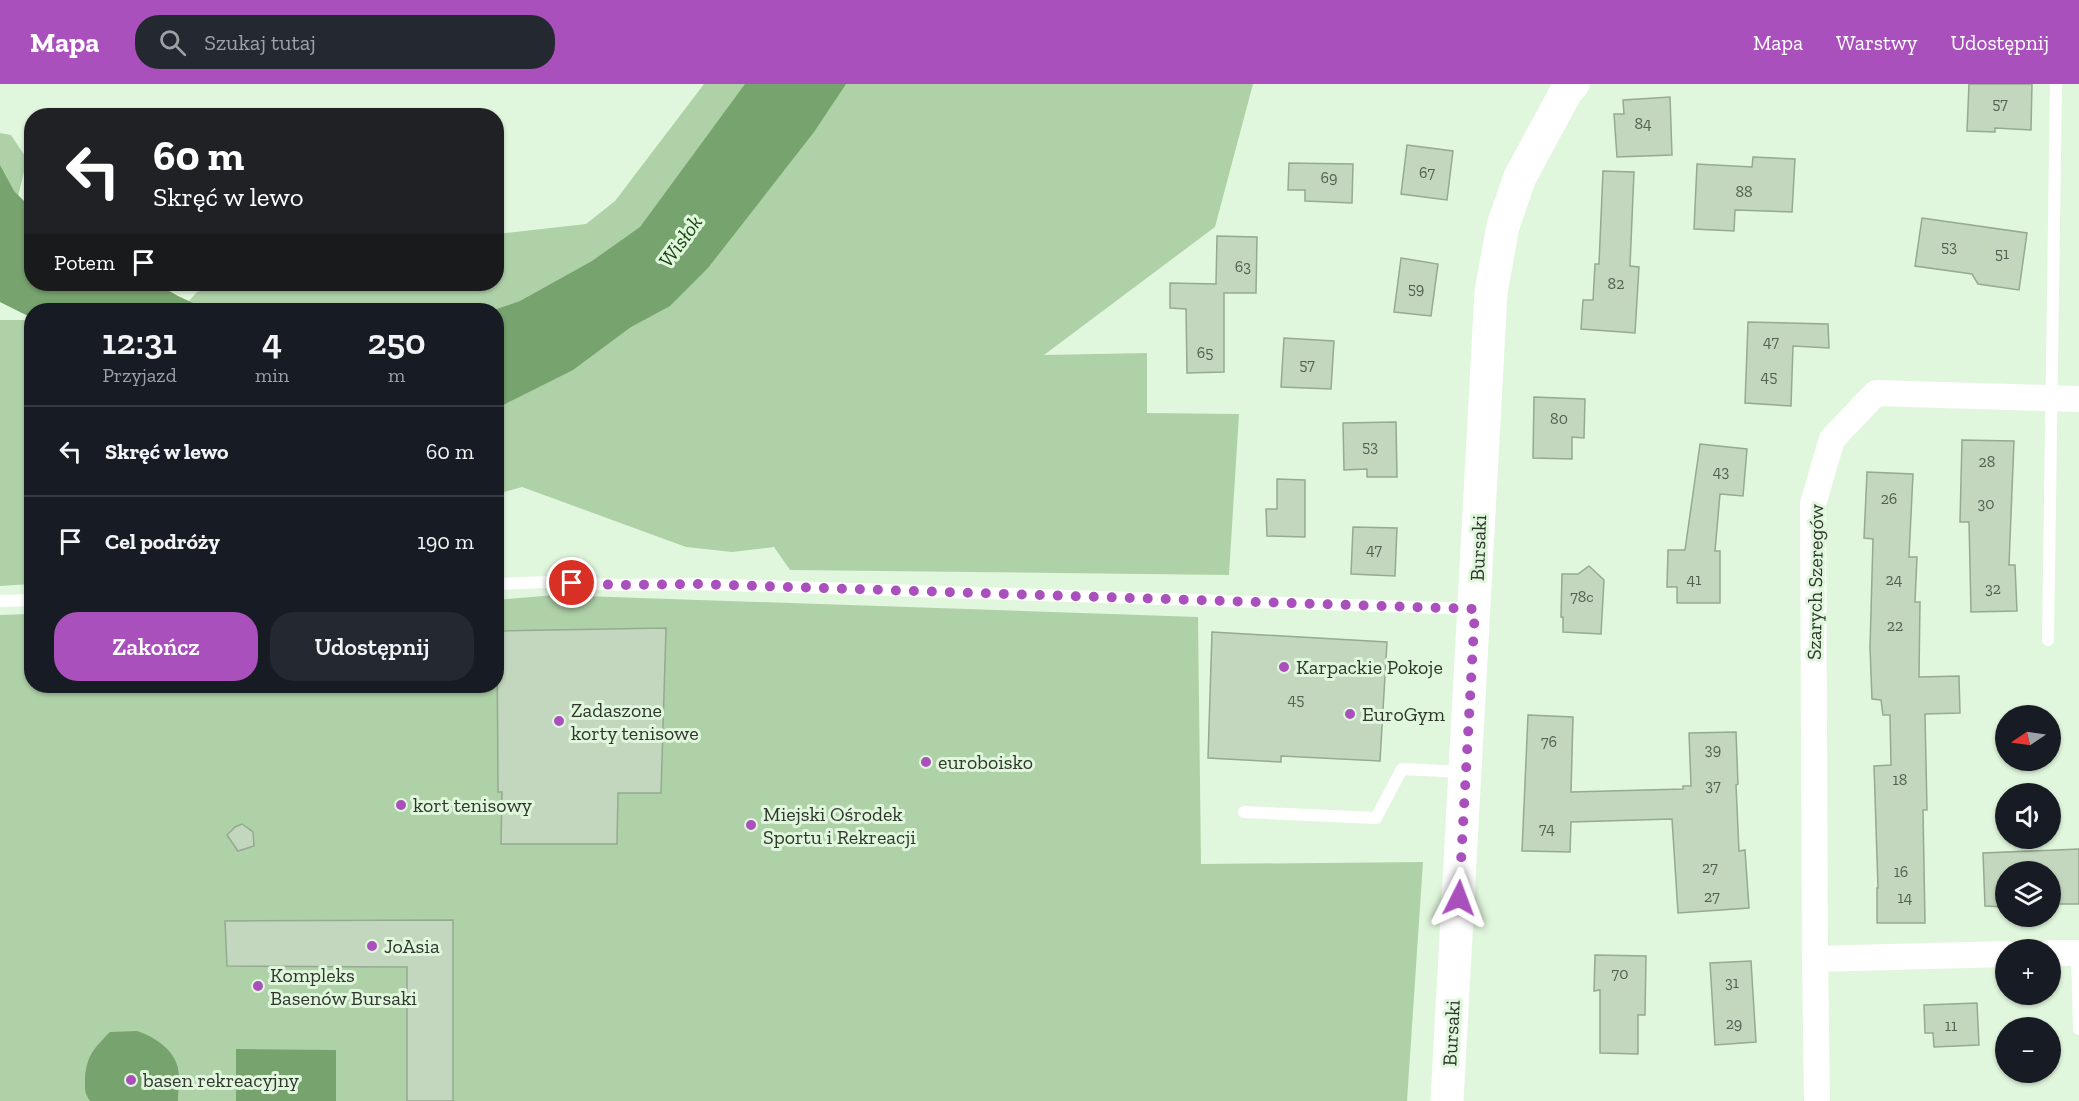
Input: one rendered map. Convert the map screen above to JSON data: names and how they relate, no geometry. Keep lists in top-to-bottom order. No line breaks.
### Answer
{"streets":{"street":["Bursaki","Szarych Szeregów"]},"water":["Wisłok"],"places":["Karpackie Pokoje","EuroGym","Zadaszone korty tenisowe","euroboisko","kort tenisowy","Miejski Ośrodek Sportu i Rekreacji","JoAsia","Kompleks Basenów Bursaki","basen rekreacyjny"],"house_numbers":["57","84","67","69","88","53","51","63","82","59","47","65","57","45","80","53","28","43","26","30","47","41","24","32","78c","22","45","76","39","18","37","74","27","16","27","14","70","31","29","11"],"north":"left","page":{"header":"Mapa","search":"Szukaj tutaj","nav":["Mapa","Warstwy","Udostępnij"],"turn":["60 m","Skręć w lewo"],"then":"Potem","eta":["12:31","Przyjazd","4","min","250","m"],"list":[{"name":"Skręć w lewo","value":"60 m"},{"name":"Cel podróży","value":"190 m"}],"buttons":["Zakończ","Udostępnij"],"map_buttons":["+","−"]}}
